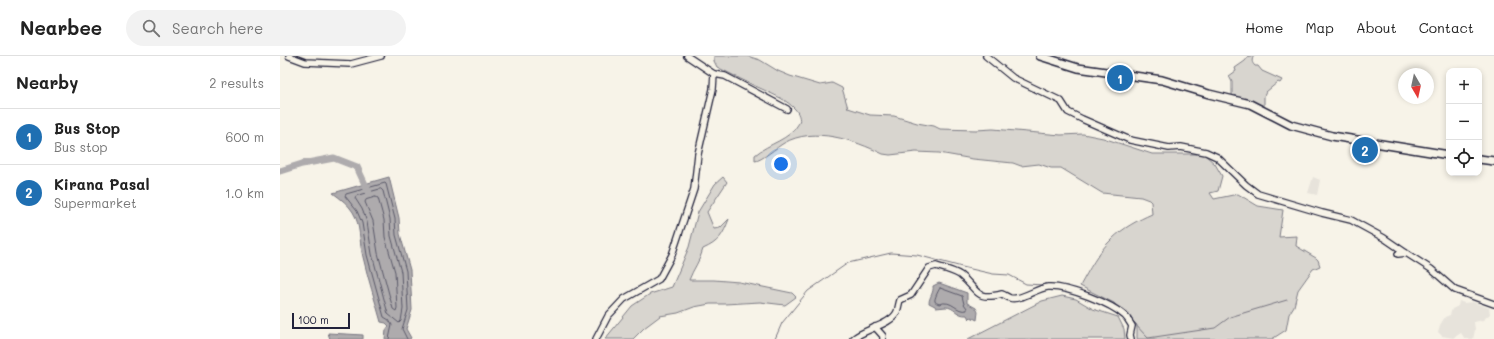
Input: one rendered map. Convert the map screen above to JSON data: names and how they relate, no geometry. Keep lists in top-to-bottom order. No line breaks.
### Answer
{"scale_bar":"100 m","north":"bottom","page":{"header":"Nearbee","search":"Search here","nav":["Home","Map","About","Contact"],"heading":["Nearby","2 results"],"pins":["1","2"],"map_buttons":["+","−"],"list":[{"mark":"1","name":"Bus Stop","note":"Bus stop","value":"600 m"},{"mark":"2","name":"Kirana Pasal","note":"Supermarket","value":"1.0 km"}],"scale":"100 m"}}
